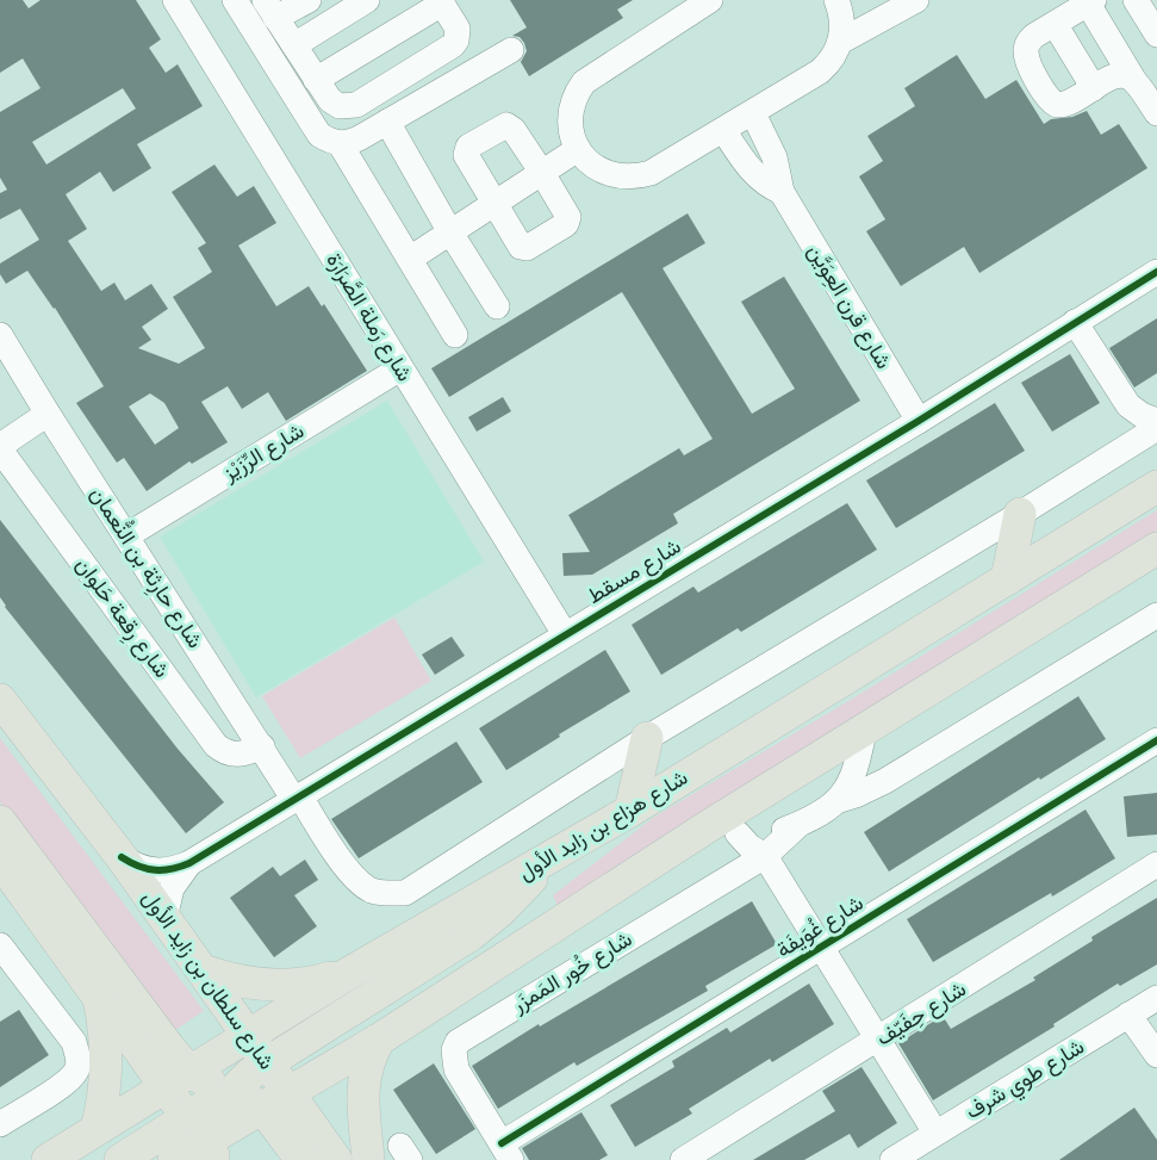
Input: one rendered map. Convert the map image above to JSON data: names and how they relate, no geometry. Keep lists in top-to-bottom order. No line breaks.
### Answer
{"streets":{"main road":["شارع هزاع بن زايد الأول","شارع سلطان بن زايد الأول"],"street":["شارع قرن العِوَيَّن","شارع رَملة الصَّرَارَة","شارع الرِّزَيْز","شارع حارِثة بن النُّعمان","شارع مسقط","شارع رِقعة حَلوان","شارع غُوَيفَة","شارع خُور المَمزَر","شارع حِفَيّف","شارع طوي شرف"]},"crossings":[["شارع قرن العِوَيَّن","شارع مسقط"],["شارع رَملة الصَّرَارَة","شارع الرِّزَيْز"],["شارع رَملة الصَّرَارَة","شارع مسقط"],["شارع الرِّزَيْز","شارع حارِثة بن النُّعمان"],["شارع حارِثة بن النُّعمان","شارع مسقط"],["شارع حارِثة بن النُّعمان","شارع رِقعة حَلوان"],["شارع مسقط","شارع سلطان بن زايد الأول"],["شارع هزاع بن زايد الأول","شارع سلطان بن زايد الأول"],["شارع غُوَيفَة","شارع خُور المَمزَر"]]}
